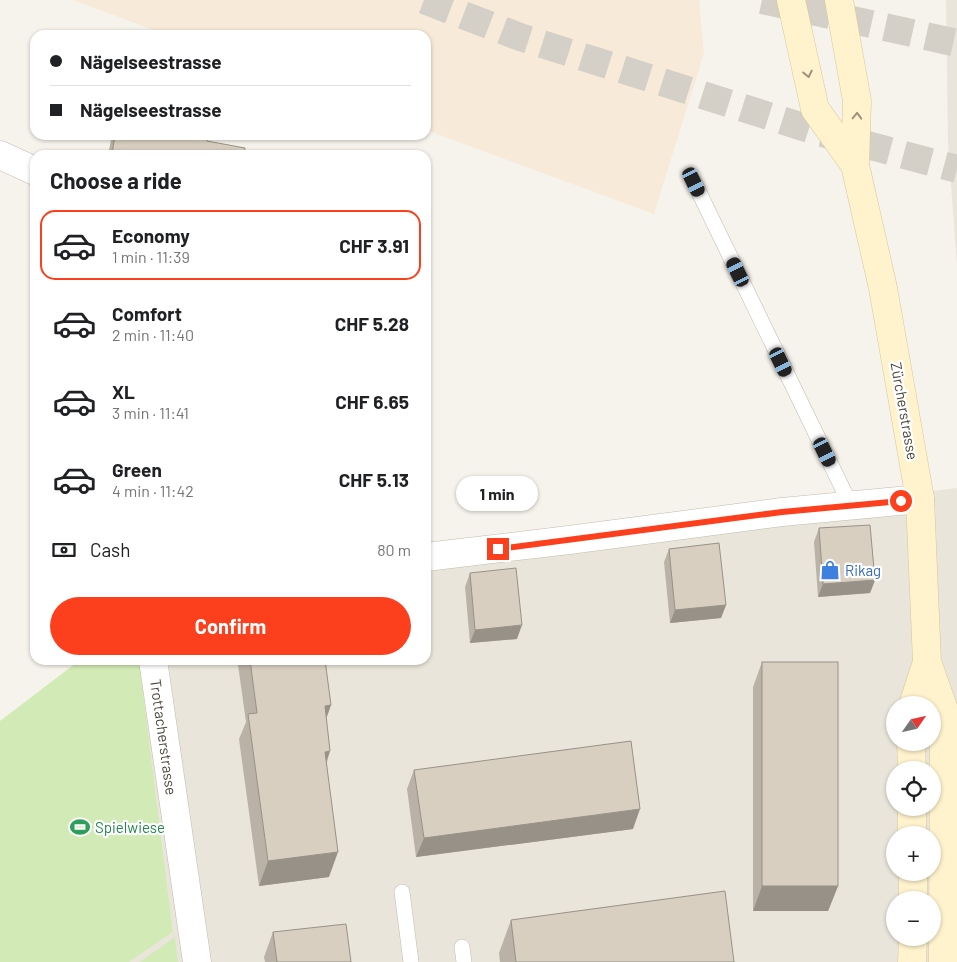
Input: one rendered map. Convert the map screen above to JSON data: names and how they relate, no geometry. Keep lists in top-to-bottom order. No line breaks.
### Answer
{"streets":{"main road":["Zürcherstrasse"],"street":["Trottacherstrasse"]},"places":{"shop":["Rikag"],"sports":["Spielwiese"]},"north":"top right","page":{"banner":["Nägelseestrasse","Nägelseestrasse"],"heading":"Choose a ride","list":[{"name":"Economy","note":"1 min · 11:39","value":"CHF 3.91"},{"name":"Comfort","note":"2 min · 11:40","value":"CHF 5.28"},{"name":"XL","note":"3 min · 11:41","value":"CHF 6.65"},{"name":"Green","note":"4 min · 11:42","value":"CHF 5.13"}],"bubble":"1 min","pay":["Cash","80 m"],"buttons":"Confirm","map_buttons":["+","−"]}}
